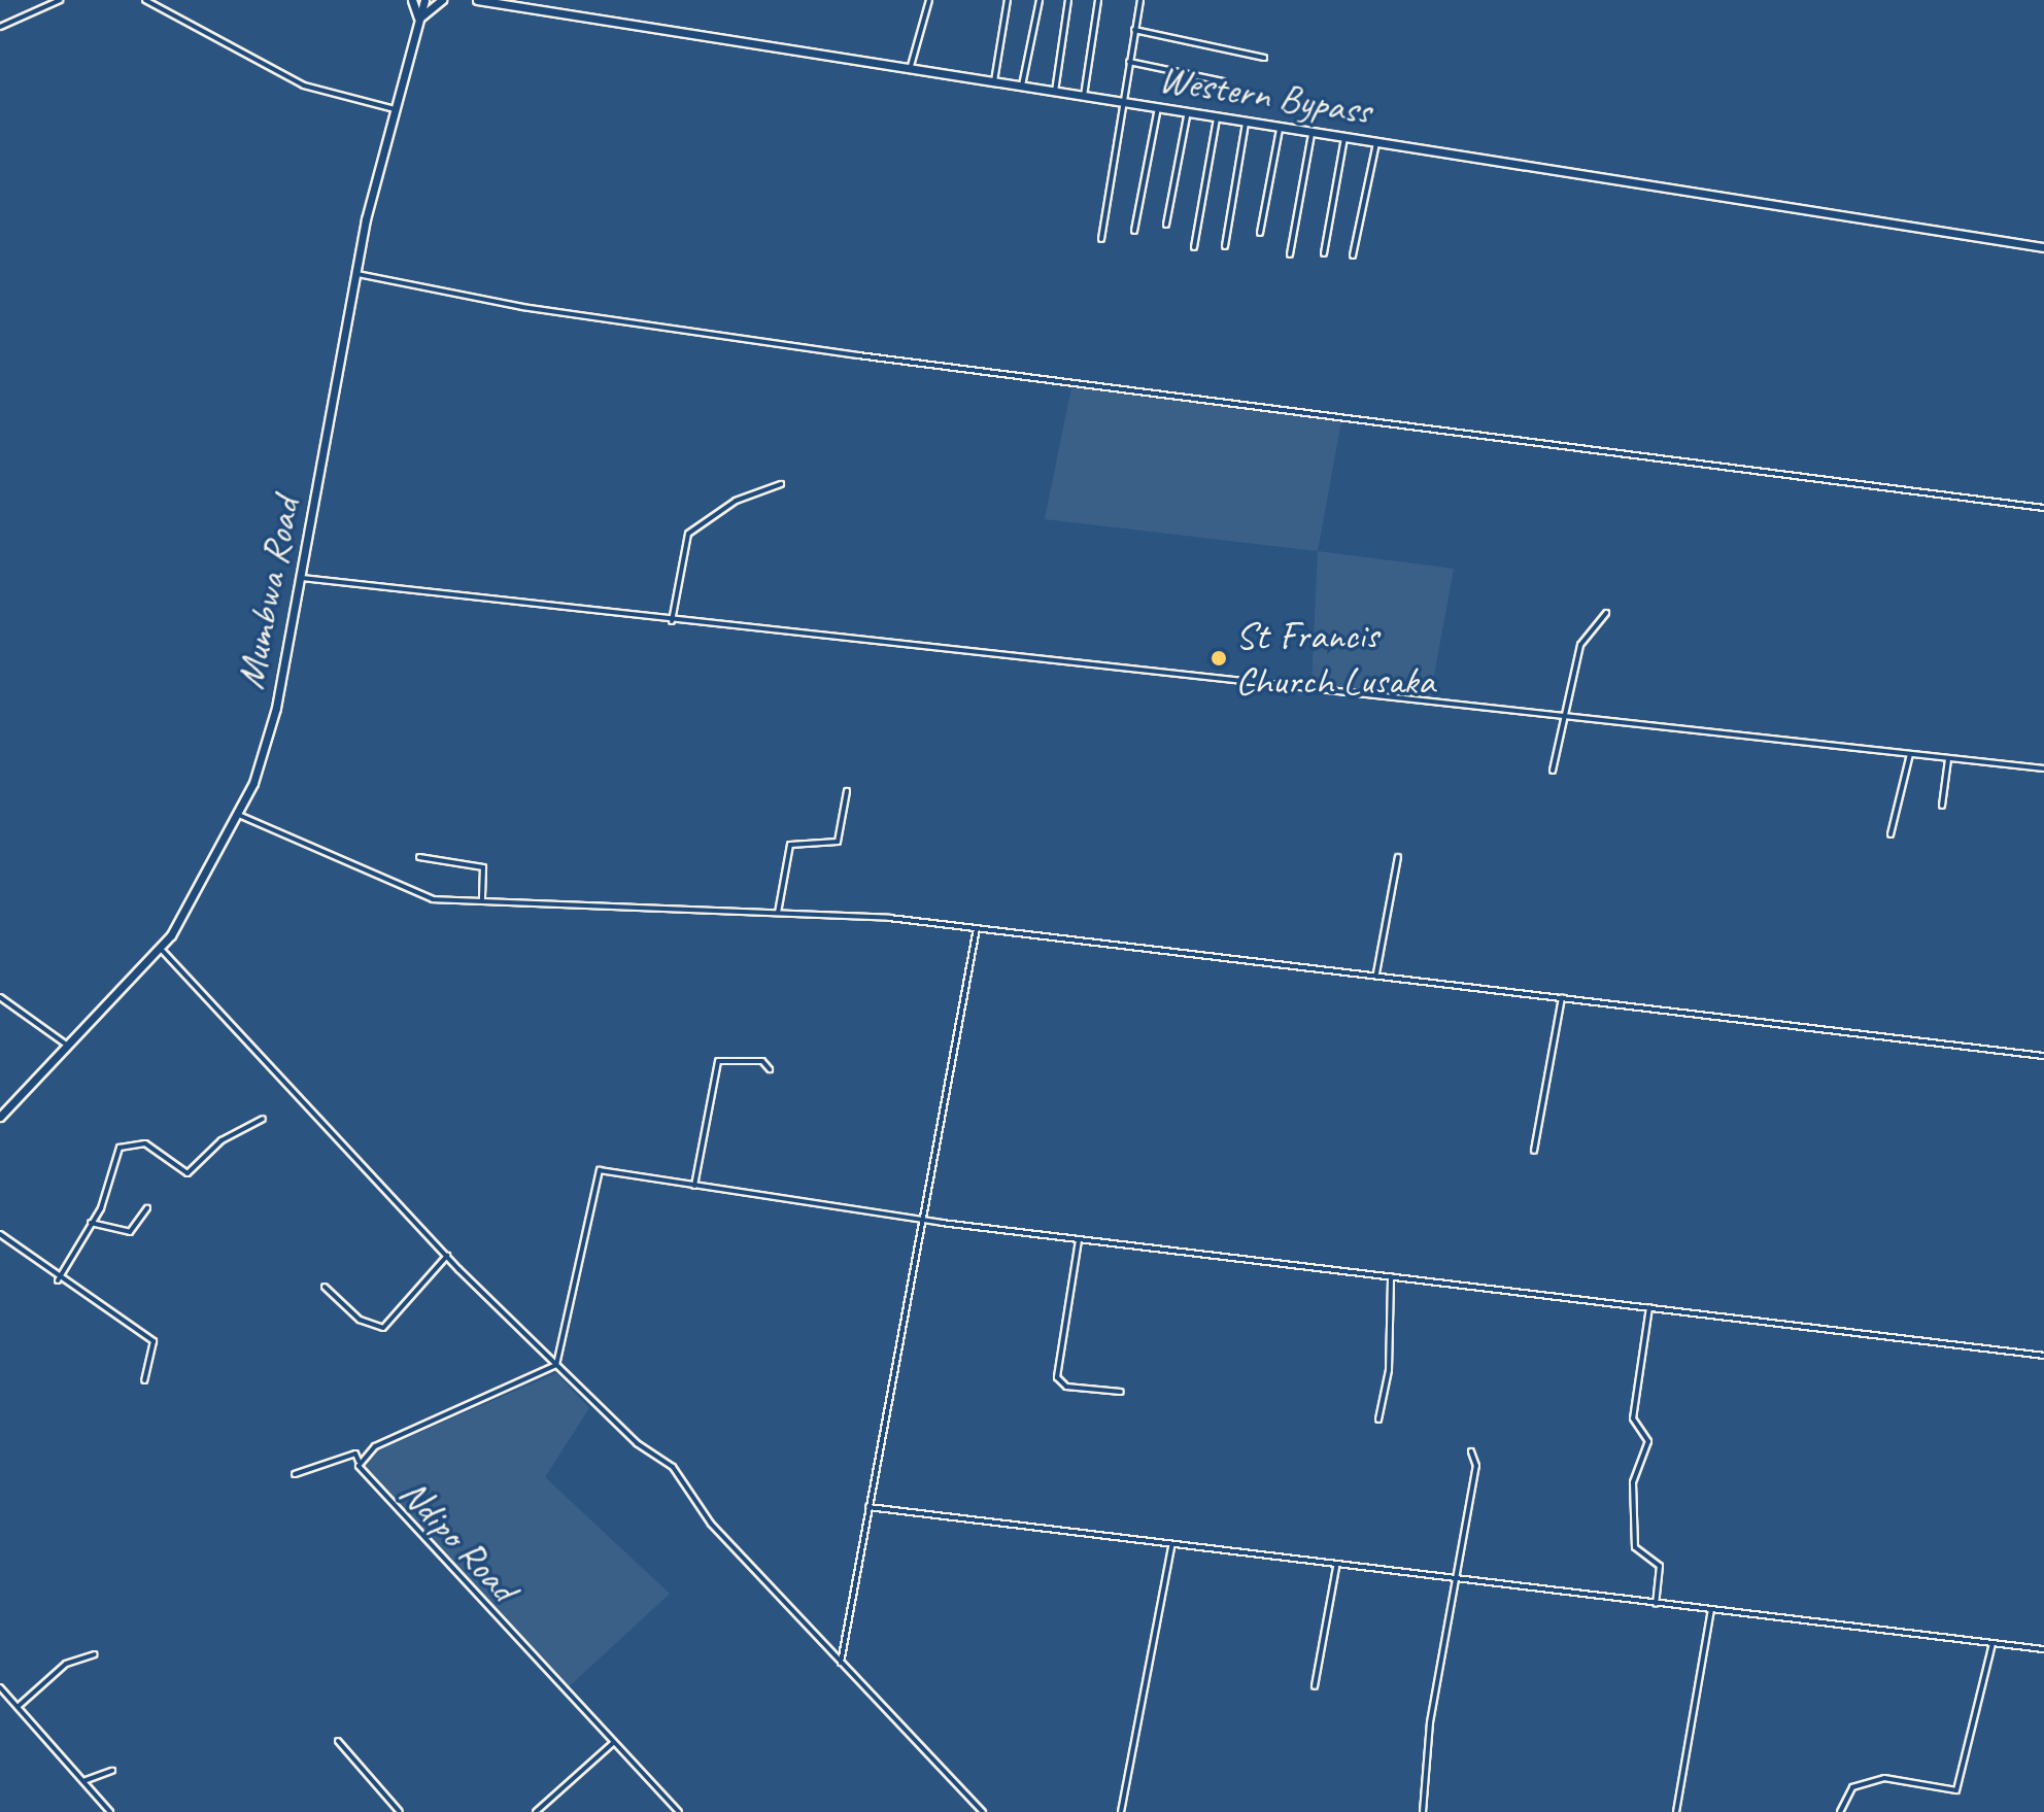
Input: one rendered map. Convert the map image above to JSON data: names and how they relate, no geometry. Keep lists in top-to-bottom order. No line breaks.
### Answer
{"streets":{"main road":["Western Bypass","Mumbwa Road"],"street":["Ndipo Road"]},"places":["St Francis Church Lusaka"]}
